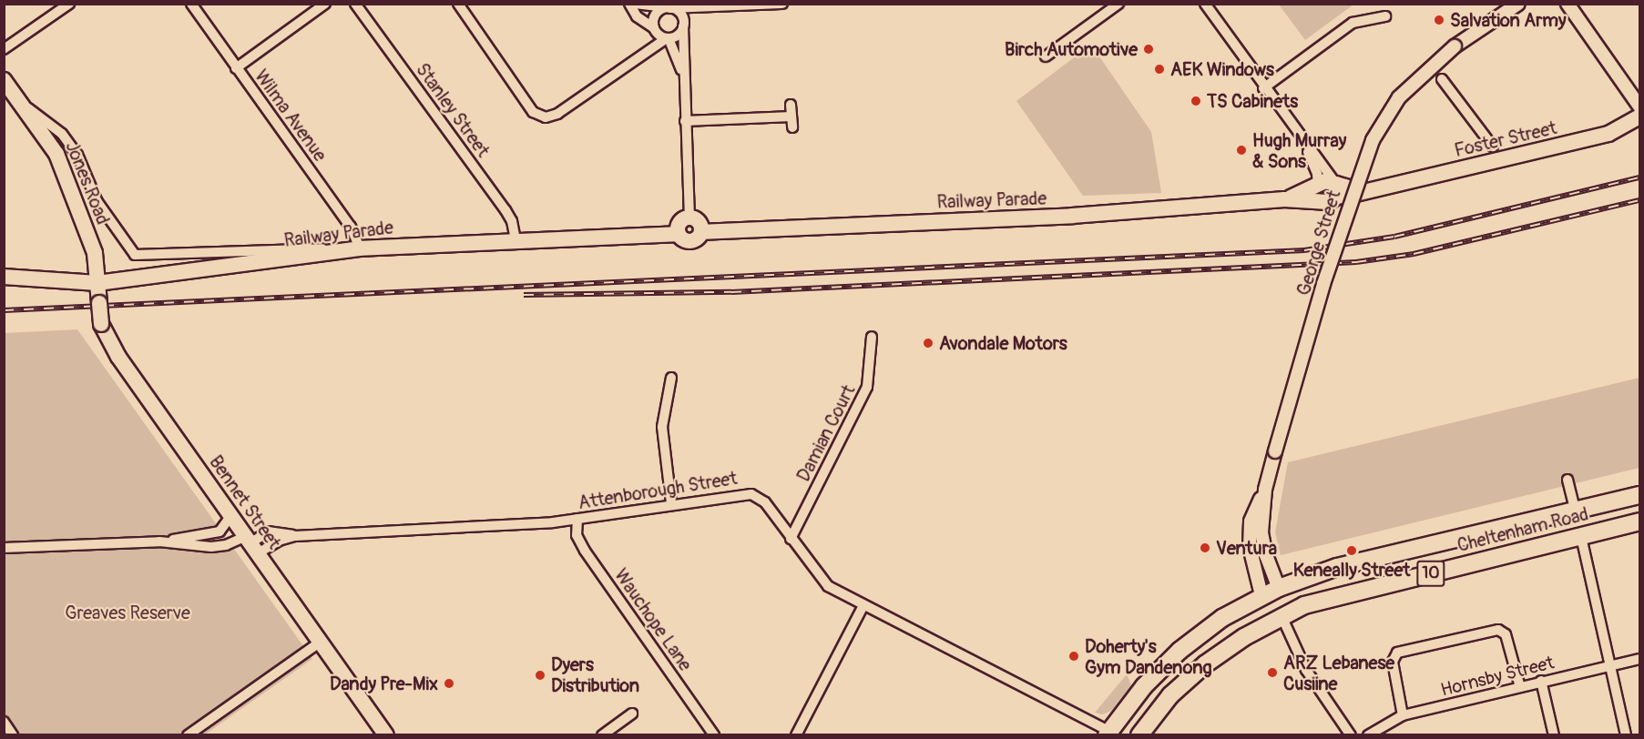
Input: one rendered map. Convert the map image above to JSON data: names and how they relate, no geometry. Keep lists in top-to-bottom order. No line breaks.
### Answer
{"streets":{"main road":["Foster Street","Jones Road","Railway Parade","Bennet Street","Cheltenham Road","10"],"street":["Stanley Street","Wilma Avenue","George Street","Damian Court","Attenborough Street","Wauchope Lane","Hornsby Street"]},"crossings":[["Stanley Street","Railway Parade"],["Wilma Avenue","Railway Parade"],["Foster Street","Railway Parade"],["Jones Road","Railway Parade"],["Jones Road","Bennet Street"],["Railway Parade","Bennet Street"],["George Street","Cheltenham Road"],["George Street","10"],["Damian Court","Attenborough Street"],["Attenborough Street","Bennet Street"],["Attenborough Street","10"],["Attenborough Street","Wauchope Lane"],["Cheltenham Road","10"]],"parks":["Greaves Reserve"],"places":["Salvation Army","Birch Automotive","AEK Windows","TS Cabinets","Hugh Murray & Sons","Avondale Motors","Ventura","Keneally Street","Doherty's Gym Dandenong","ARZ Lebanese Cusiine","Dyers Distribution","Dandy Pre-Mix"]}
